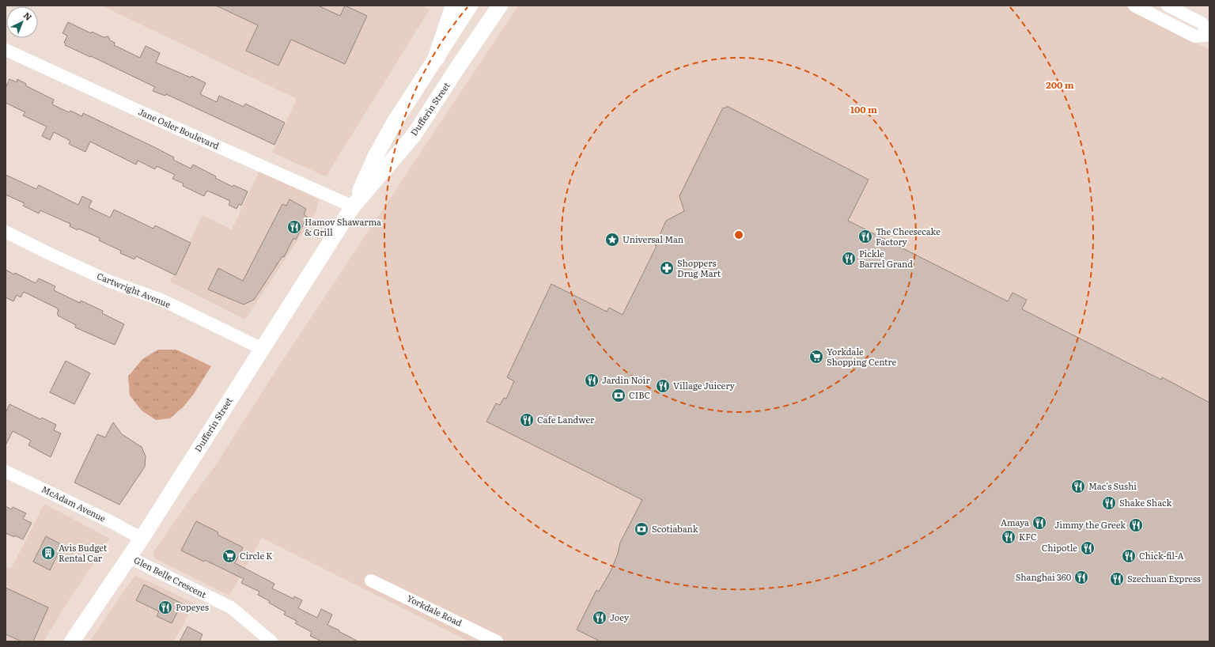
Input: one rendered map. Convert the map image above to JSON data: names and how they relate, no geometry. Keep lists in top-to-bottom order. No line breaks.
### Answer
{"streets":{"main road":["Dufferin Street"],"street":["Jane Osler Boulevard","Cartwright Avenue","McAdam Avenue","Glen Belle Crescent","Yorkdale Road"]},"crossings":[["Dufferin Street","Jane Osler Boulevard"],["Dufferin Street","Cartwright Avenue"],["Dufferin Street","McAdam Avenue"],["Dufferin Street","Glen Belle Crescent"]],"places":{"restaurant":["Hamov Shawarma & Grill","The Cheesecake Factory","Pickle Barrel Grand","Jardin Noir","Village Juicery","Cafe Landwer","Mac's Sushi","Shake Shack","Amaya","Jimmy the Greek","KFC","Chipotle","Chick-fil-A","Shanghai 360","Szechuan Express","Popeyes","Joey"],"place":["Universal Man"],"pharmacy":["Shoppers Drug Mart"],"supermarket":["Yorkdale Shopping Centre","Circle K"],"bank":["CIBC","Scotiabank"],"building":["Avis Budget Rental Car"]},"north":"top right","rings":["200 m","100 m"]}
